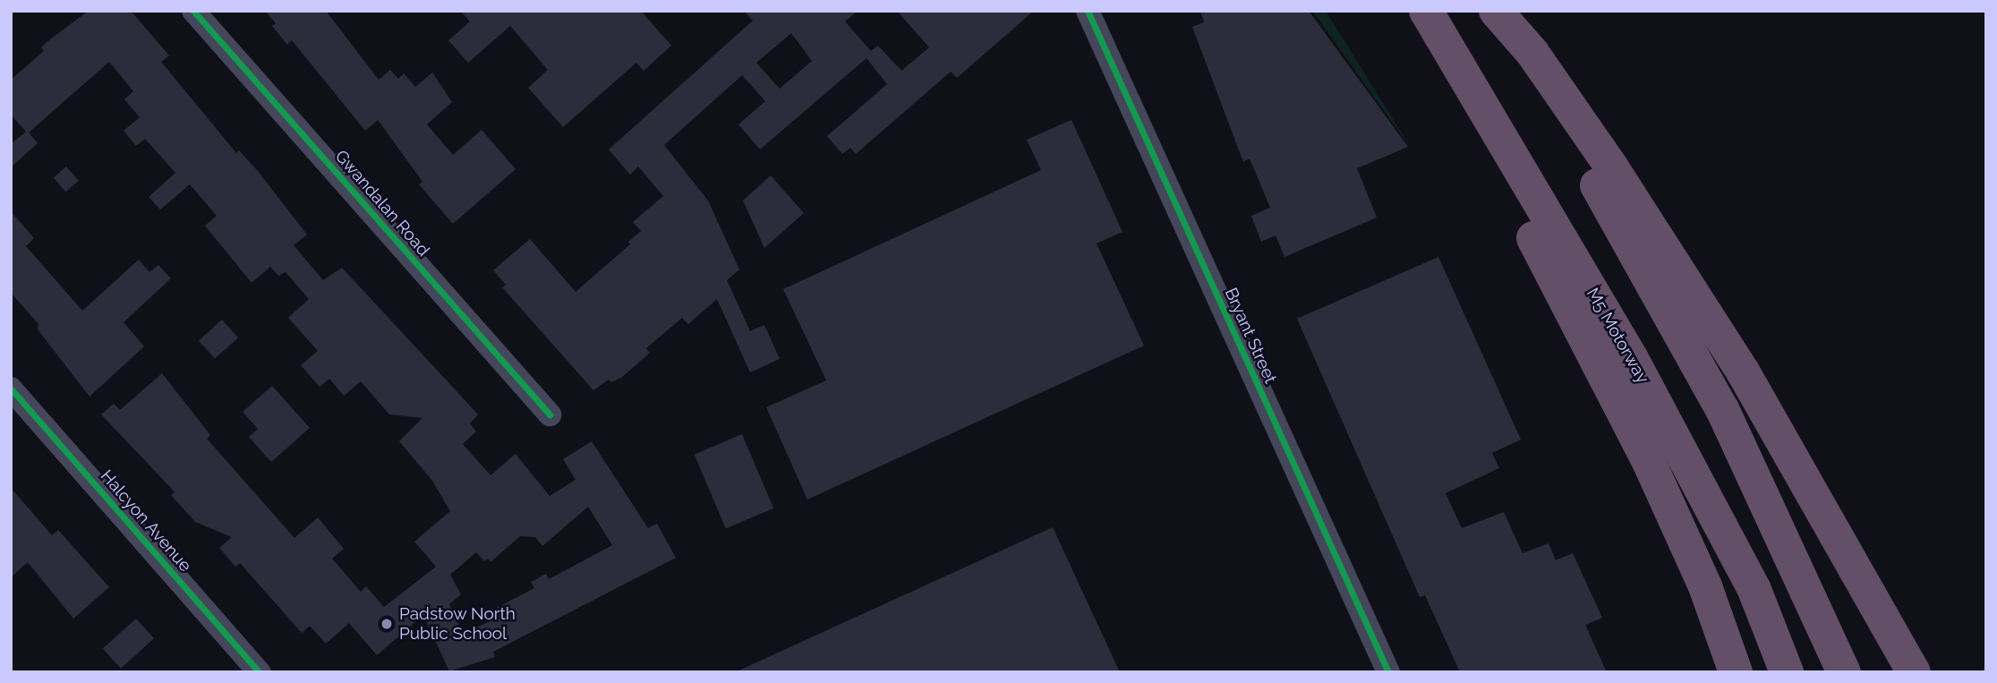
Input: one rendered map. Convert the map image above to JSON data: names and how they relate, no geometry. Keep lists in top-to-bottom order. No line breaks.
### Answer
{"streets":{"highway":["M5 Motorway"],"street":["Gwandalan Road","Bryant Street","Halcyon Avenue"]},"places":["Padstow North Public School"]}
